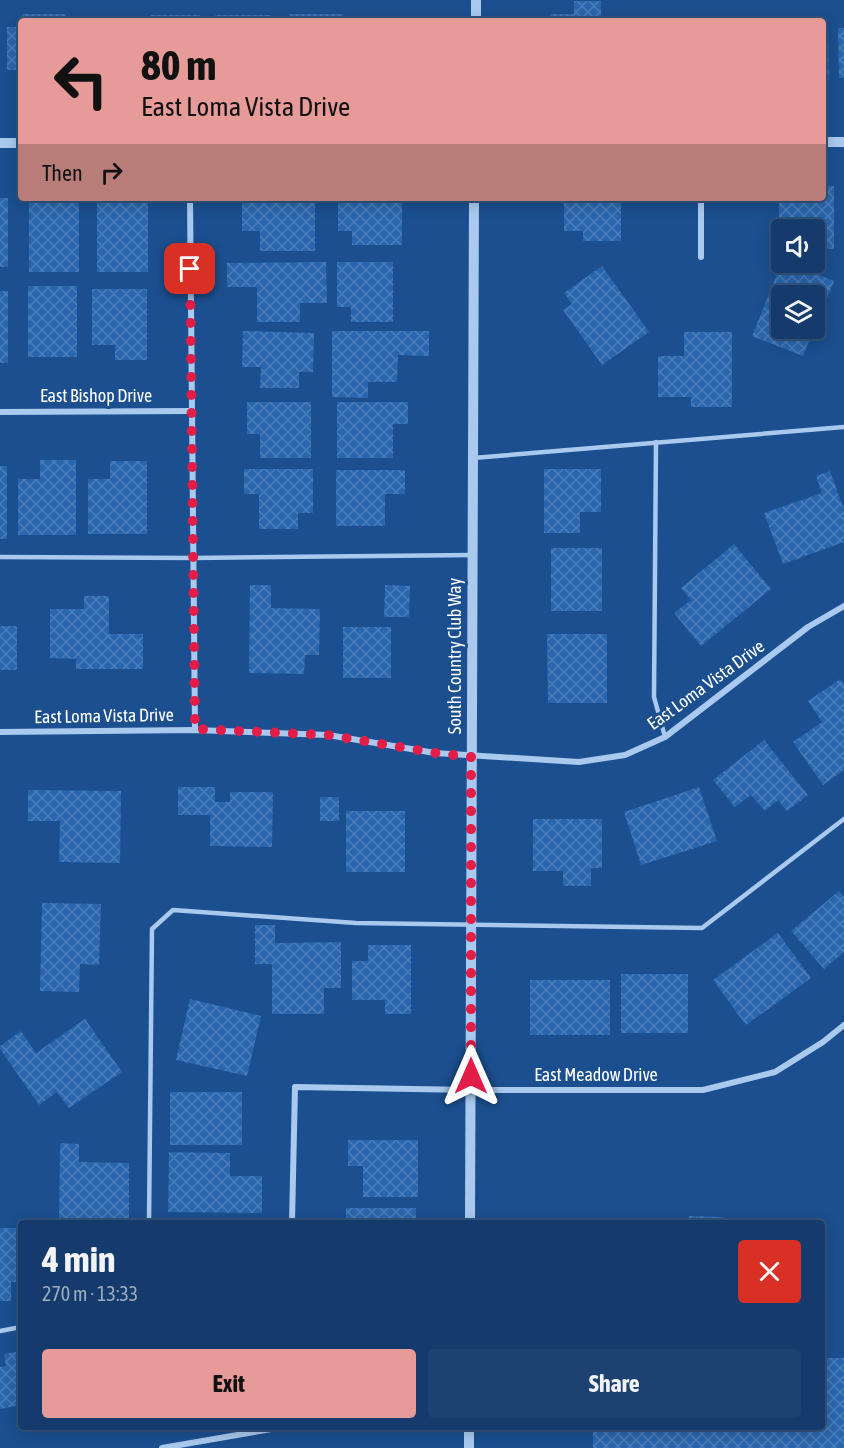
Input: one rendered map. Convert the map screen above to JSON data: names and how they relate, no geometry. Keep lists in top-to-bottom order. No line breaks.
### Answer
{"streets":{"street":["East Bishop Drive","South Country Club Way","East Loma Vista Drive","East Meadow Drive"]},"crossings":[["South Country Club Way","East Loma Vista Drive"],["South Country Club Way","East Meadow Drive"]],"page":{"turn":["80 m","East Loma Vista Drive"],"then":"Then","heading":["4 min","270 m · 13:33"],"buttons":["Exit","Share"]}}
